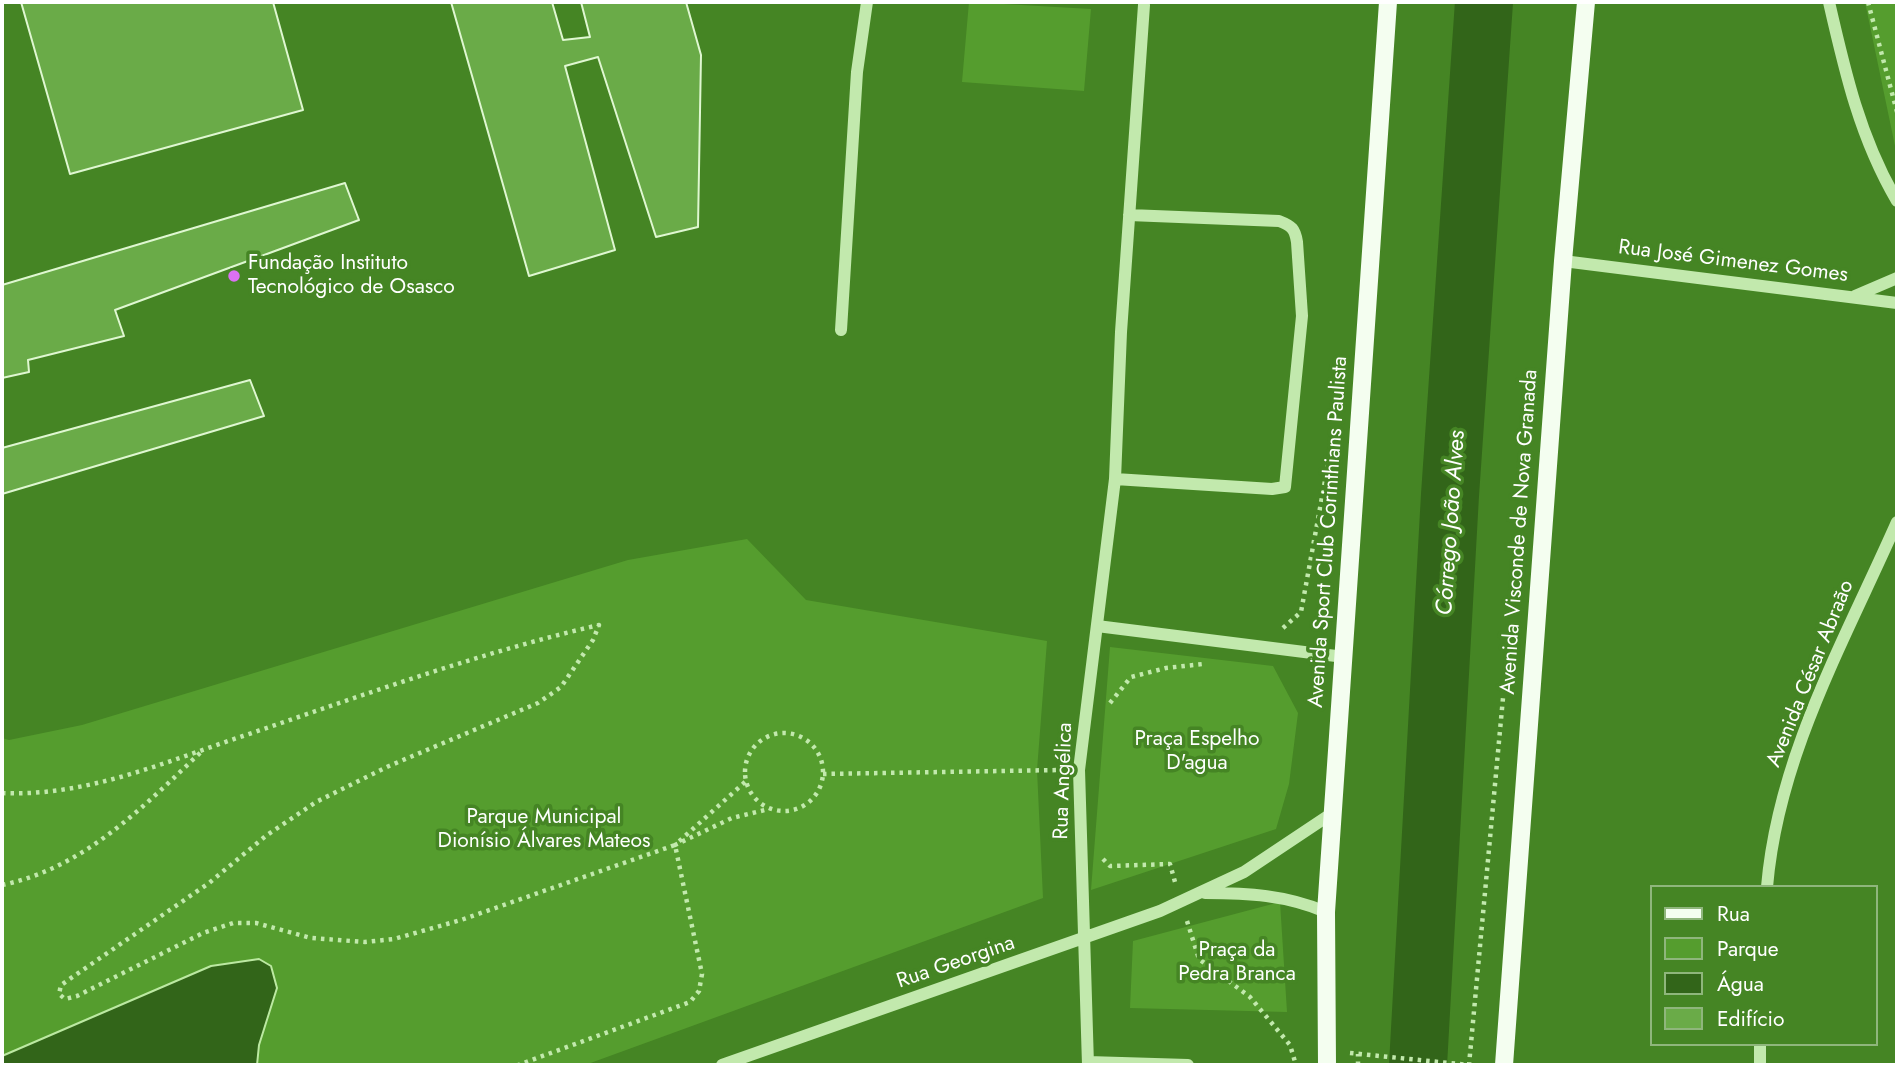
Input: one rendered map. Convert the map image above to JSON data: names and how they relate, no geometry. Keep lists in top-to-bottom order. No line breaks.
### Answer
{"streets":{"main road":["Avenida Sport Club Corinthians Paulista","Avenida Visconde de Nova Granada"],"street":["Rua José Gimenez Gomes","Avenida César Abraão","Rua Angélica","Rua Georgina"]},"crossings":[["Rua José Gimenez Gomes","Avenida Visconde de Nova Granada"],["Avenida Sport Club Corinthians Paulista","Rua Georgina"],["Rua Angélica","Rua Georgina"]],"water":["Córrego João Alves"],"parks":["Praça Espelho D'agua","Parque Municipal Dionísio Álvares Mateos","Praça da Pedra Branca"],"places":["Fundação Instituto Tecnológico de Osasco"],"legend":["Rua","Parque","Água","Edifício"]}
